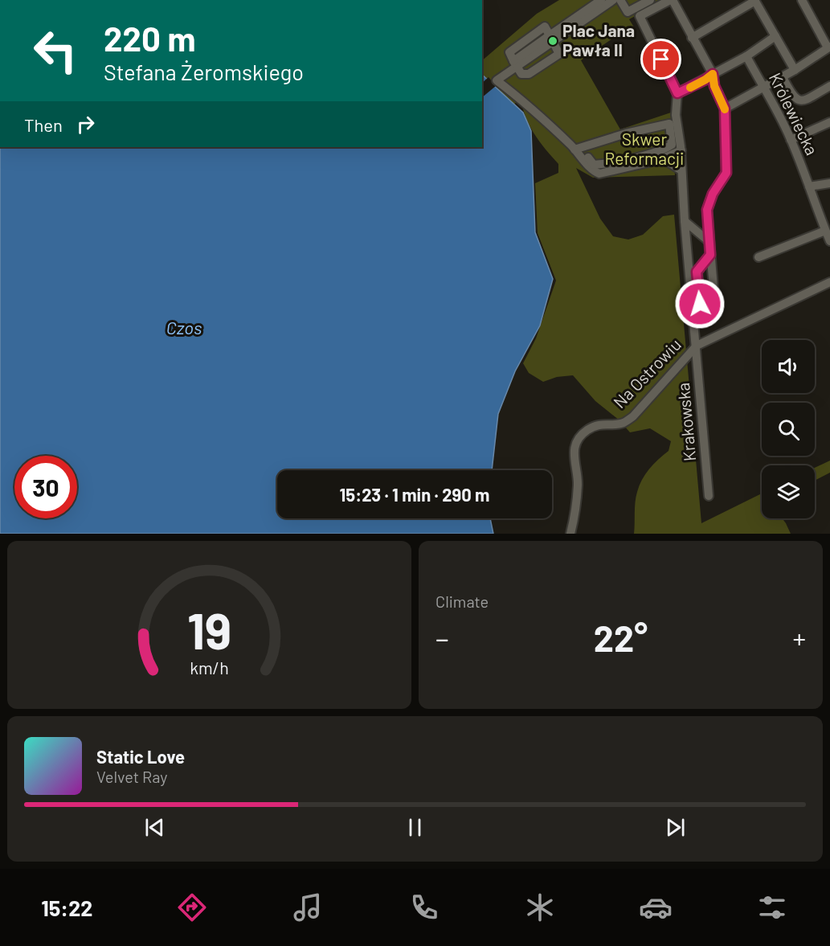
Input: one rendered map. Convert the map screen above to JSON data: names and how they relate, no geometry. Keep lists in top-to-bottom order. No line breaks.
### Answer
{"streets":{"street":["Królewiecka","Na Ostrowiu","Krakowska"]},"crossings":[["Na Ostrowiu","Krakowska"]],"water":["Czos"],"parks":["Skwer Reformacji"],"places":["Plac Jana Pawła II"],"page":{"turn":["220 m","Stefana Żeromskiego"],"then":"Then","limit":"30","trip":"15:23 · 1 min · 290 m","tile":"Climate","heat":["−","22°","+"],"song":["Static Love","Velvet Ray"],"tabs":"15:22","gauge":["19","km/h"]}}
